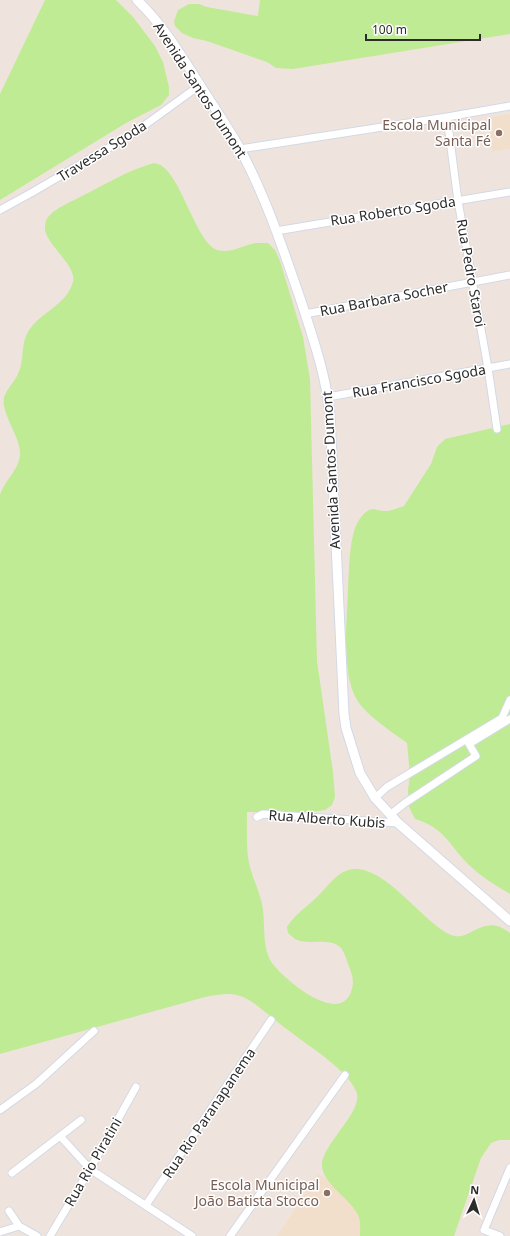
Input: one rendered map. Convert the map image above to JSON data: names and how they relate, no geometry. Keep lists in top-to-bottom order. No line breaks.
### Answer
{"streets":{"street":["Avenida Santos Dumont","Travessa Sgoda","Rua Roberto Sgoda","Rua Pedro Staroi","Rua Barbara Socher","Rua Francisco Sgoda","Rua Alberto Kubis","Rua Rio Paranapanema","Rua Rio Piratini"]},"crossings":[["Avenida Santos Dumont","Travessa Sgoda"],["Avenida Santos Dumont","Rua Roberto Sgoda"],["Avenida Santos Dumont","Rua Barbara Socher"],["Avenida Santos Dumont","Rua Francisco Sgoda"],["Avenida Santos Dumont","Rua Alberto Kubis"],["Rua Roberto Sgoda","Rua Pedro Staroi"],["Rua Pedro Staroi","Rua Barbara Socher"],["Rua Pedro Staroi","Rua Francisco Sgoda"]],"places":["Escola Municipal Santa Fé","Escola Municipal João Batista Stocco"],"scale_bar":"100 m","north":"top"}
